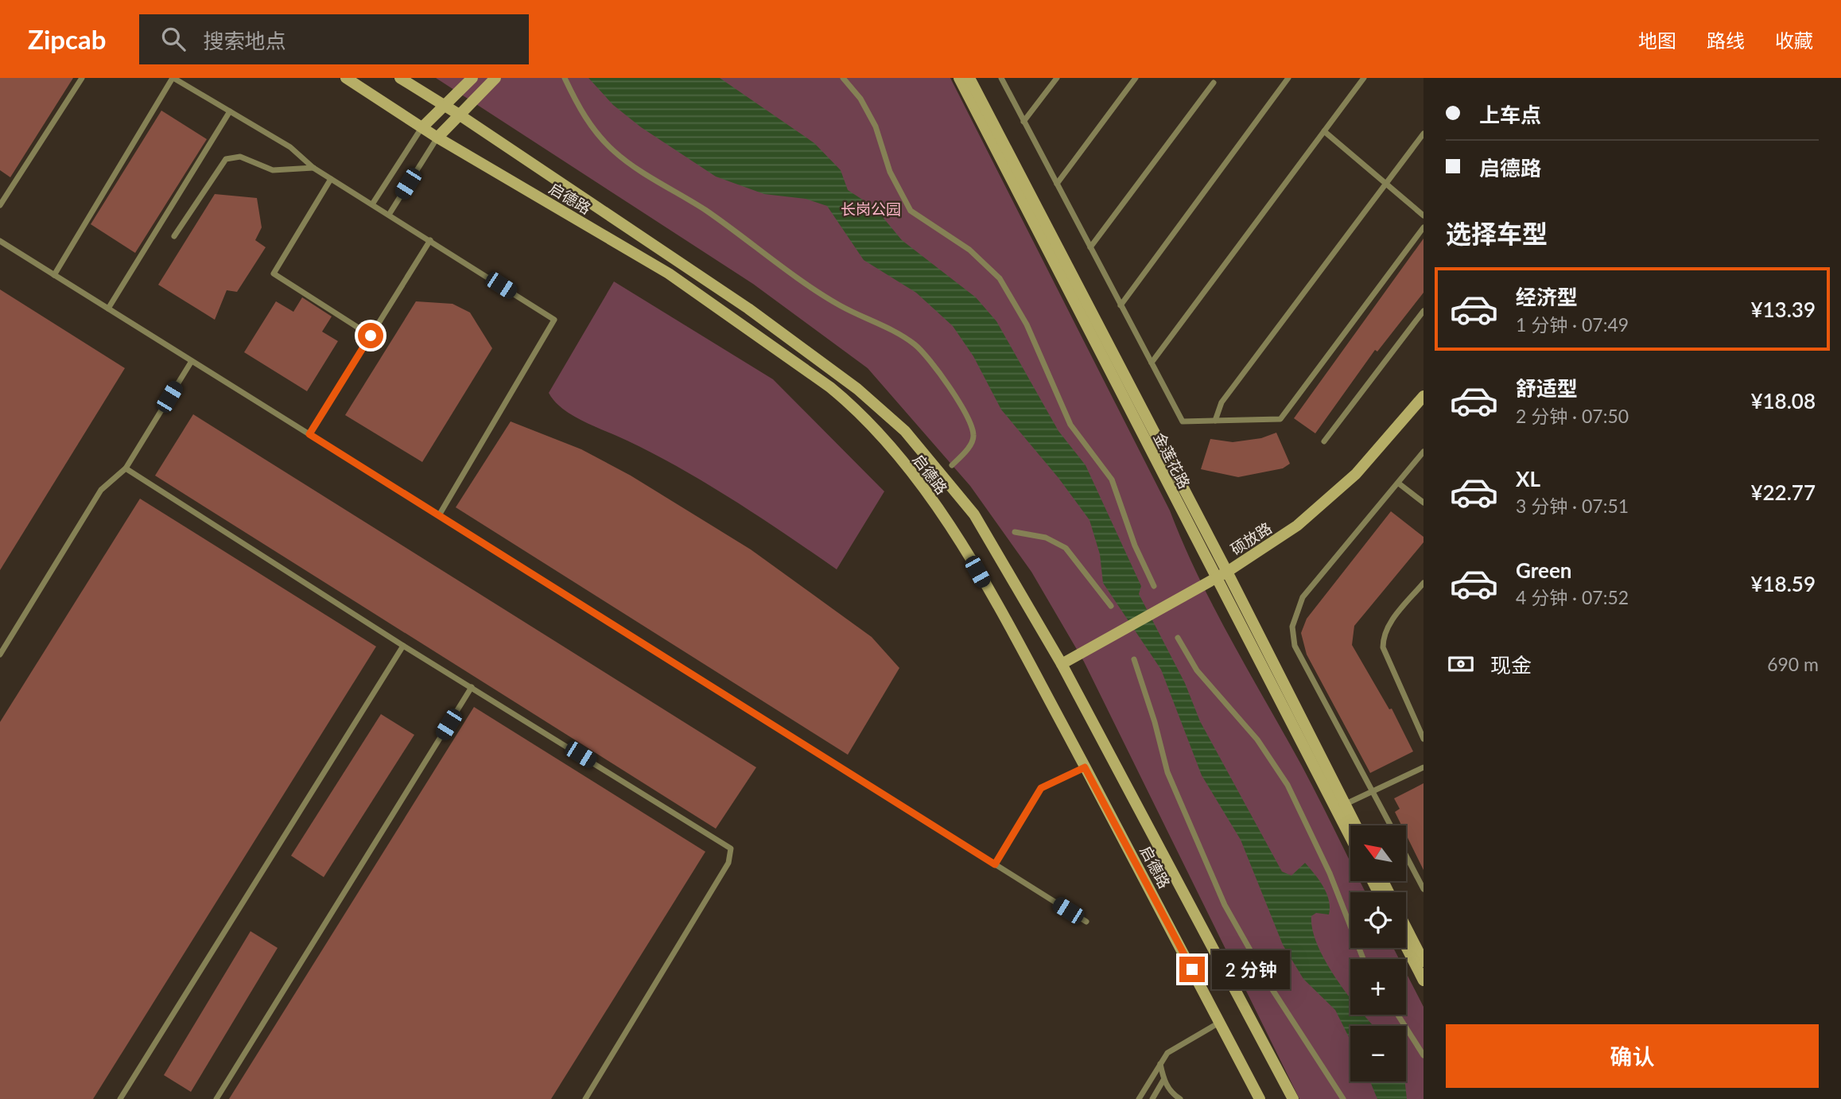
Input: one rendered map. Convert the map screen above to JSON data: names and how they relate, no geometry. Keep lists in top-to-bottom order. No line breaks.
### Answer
{"streets":{"main road":["启德路","金莲花路","硕放路"]},"crossings":[["启德路","硕放路"],["金莲花路","硕放路"]],"parks":["长岗公园"],"north":"top left","page":{"header":"Zipcab","search":"搜索地点","nav":["地图","路线","收藏"],"banner":["上车点","启德路"],"heading":"选择车型","list":[{"name":"经济型","note":"1 分钟 · 07:49","value":"¥13.39"},{"name":"舒适型","note":"2 分钟 · 07:50","value":"¥18.08"},{"name":"XL","note":"3 分钟 · 07:51","value":"¥22.77"},{"name":"Green","note":"4 分钟 · 07:52","value":"¥18.59"}],"pay":["现金","690 m"],"map_buttons":["+","−"],"bubble":"2 分钟","buttons":"确认"}}
